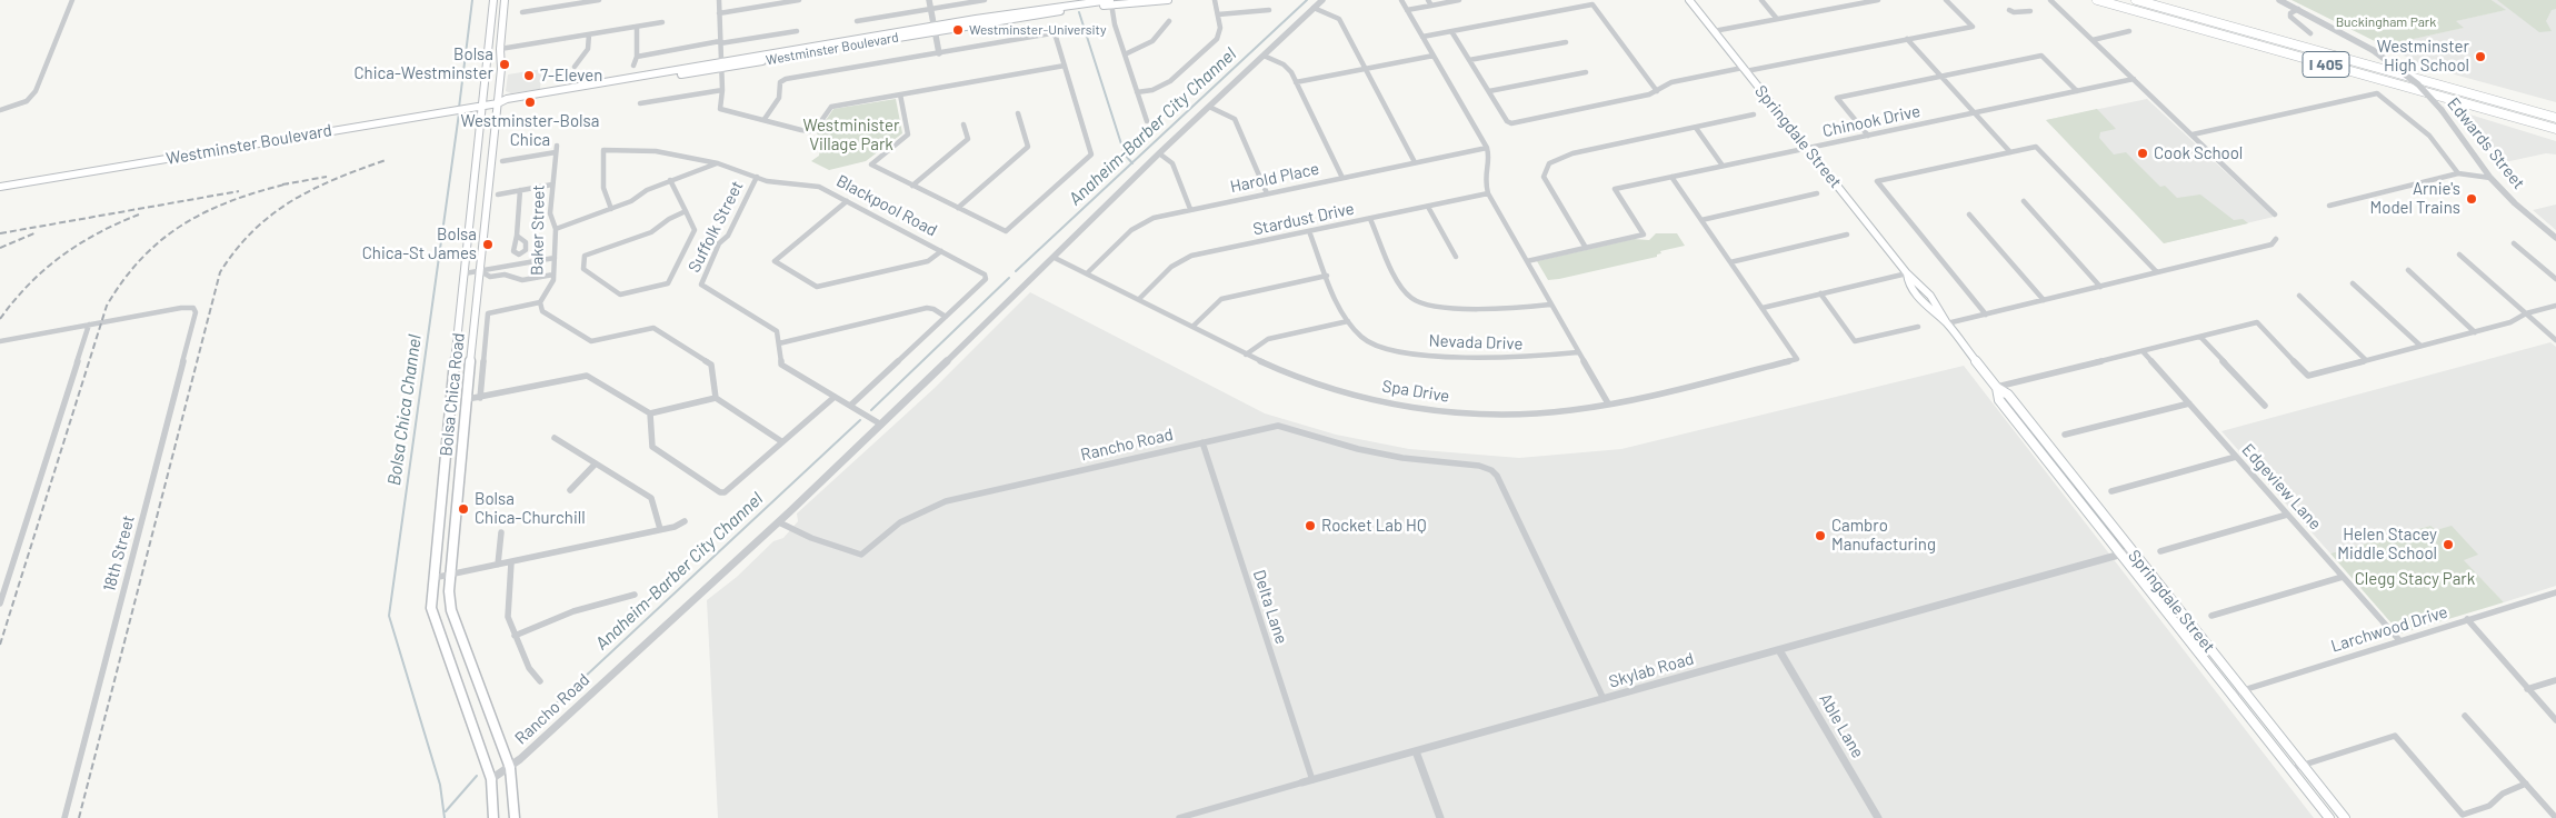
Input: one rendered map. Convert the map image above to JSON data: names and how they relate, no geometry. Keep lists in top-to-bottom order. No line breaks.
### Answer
{"streets":{"highway":["I 405"],"main road":["Westminster Boulevard","Springdale Street","Bolsa Chica Road"],"street":["Chinook Drive","Edwards Street","Harold Place","Blackpool Road","Stardust Drive","Suffolk Street","Baker Street","Nevada Drive","Spa Drive","Rancho Road","Edgeview Lane","18th Street","Delta Lane","Larchwood Drive","Skylab Road","Able Lane"]},"crossings":[["Westminster Boulevard","Bolsa Chica Road"],["Chinook Drive","Springdale Street"],["Springdale Street","Larchwood Drive"],["Springdale Street","Skylab Road"],["Harold Place","Spa Drive"],["Blackpool Road","Suffolk Street"],["Stardust Drive","Nevada Drive"],["Stardust Drive","Spa Drive"],["Suffolk Street","Rancho Road"],["Spa Drive","Rancho Road"],["Bolsa Chica Road","Rancho Road"],["Rancho Road","Delta Lane"],["Rancho Road","Skylab Road"],["Edgeview Lane","Larchwood Drive"],["Delta Lane","Skylab Road"],["Skylab Road","Able Lane"]],"water":["Anaheim-Barber City Channel","Bolsa Chica Channel"],"parks":["Buckingham Park","Westminister Village Park","Clegg Stacy Park"],"places":["Westminster-University","Westminster High School","Bolsa Chica-Westminster","7-Eleven","Westminster-Bolsa Chica","Cook School","Arnie's Model Trains","Bolsa Chica-St James","Bolsa Chica-Churchill","Rocket Lab HQ","Cambro Manufacturing","Helen Stacey Middle School"]}
